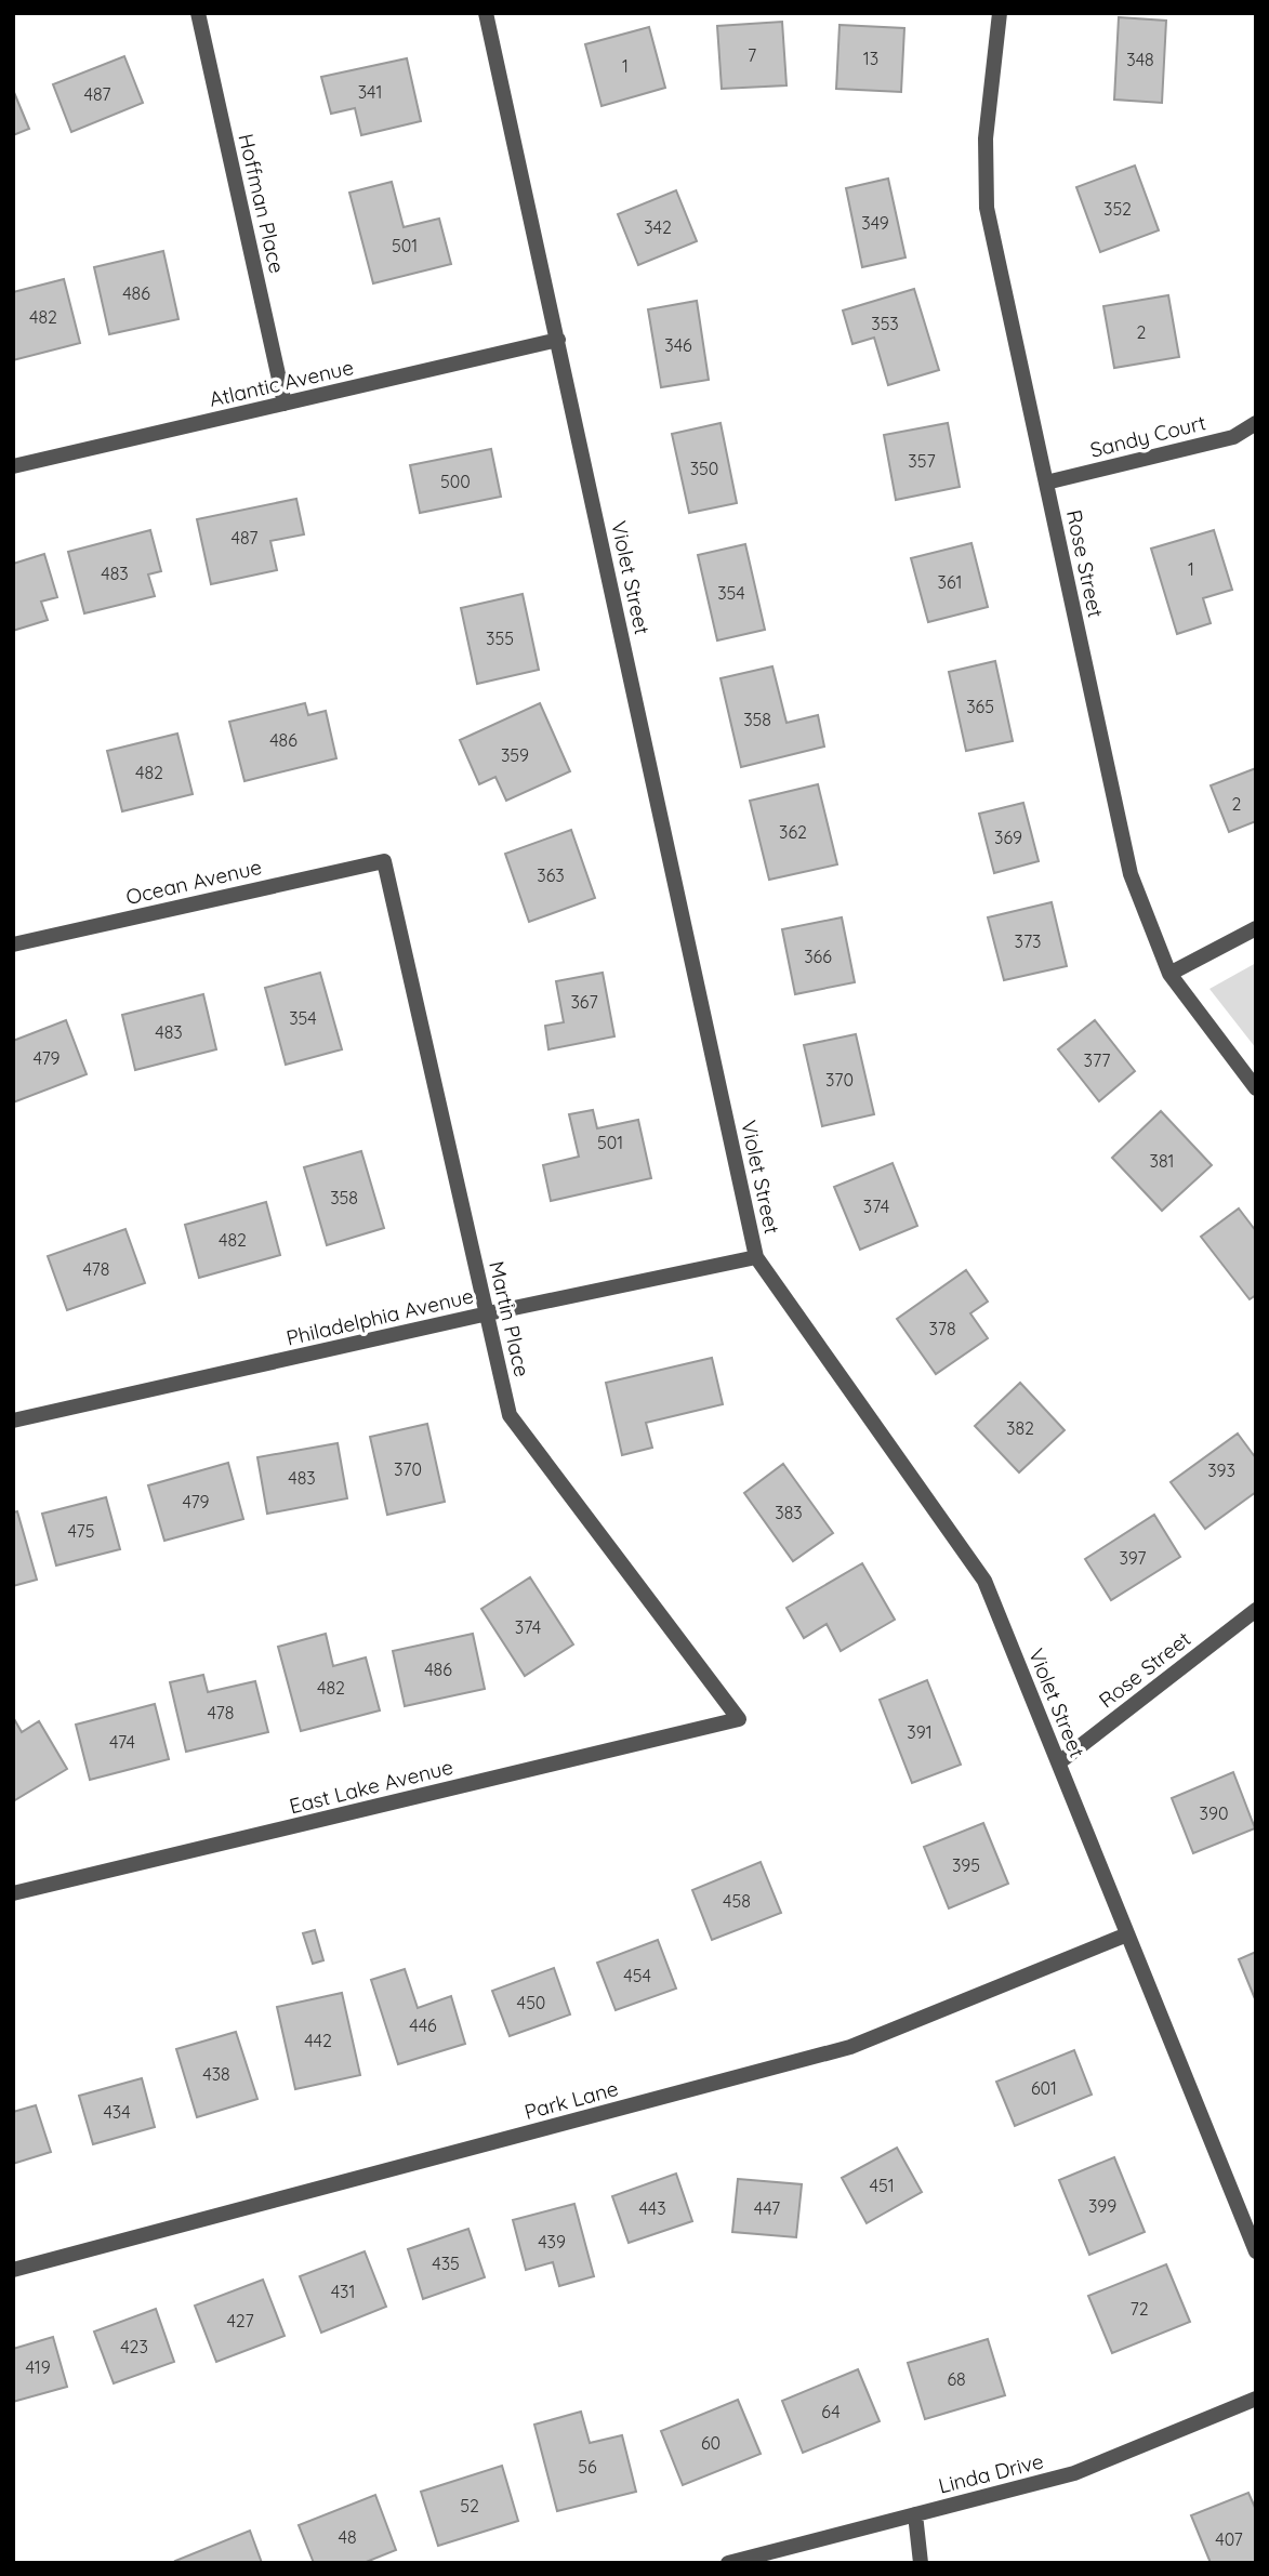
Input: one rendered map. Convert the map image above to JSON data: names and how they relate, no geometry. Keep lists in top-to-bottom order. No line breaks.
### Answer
{"streets":{"street":["Hoffman Place","Atlantic Avenue","Sandy Court","Rose Street","Violet Street","Ocean Avenue","Philadelphia Avenue","Martin Place","East Lake Avenue","Park Lane","Linda Drive"]},"crossings":[["Hoffman Place","Atlantic Avenue"],["Atlantic Avenue","Violet Street"],["Sandy Court","Rose Street"],["Rose Street","Violet Street"],["Violet Street","Philadelphia Avenue"],["Violet Street","Park Lane"],["Ocean Avenue","Martin Place"],["Philadelphia Avenue","Martin Place"],["Martin Place","East Lake Avenue"]],"house_numbers":["7","13","348","1","341","487","352","349","342","501","486","482","353","2","346","357","350","500","487","1","483","361","354","355","365","358","486","359","482","2","362","369","363","373","366","367","354","483","479","377","370","501","381","358","374","482","478","378","382","370","393","483","479","383","475","397","374","486","482","478","391","474","390","395","458","454","450","446","442","438","601","434","451","399","443","447","439","435","431","72","427","423","419","68","64","60","56","52","48","407"]}
